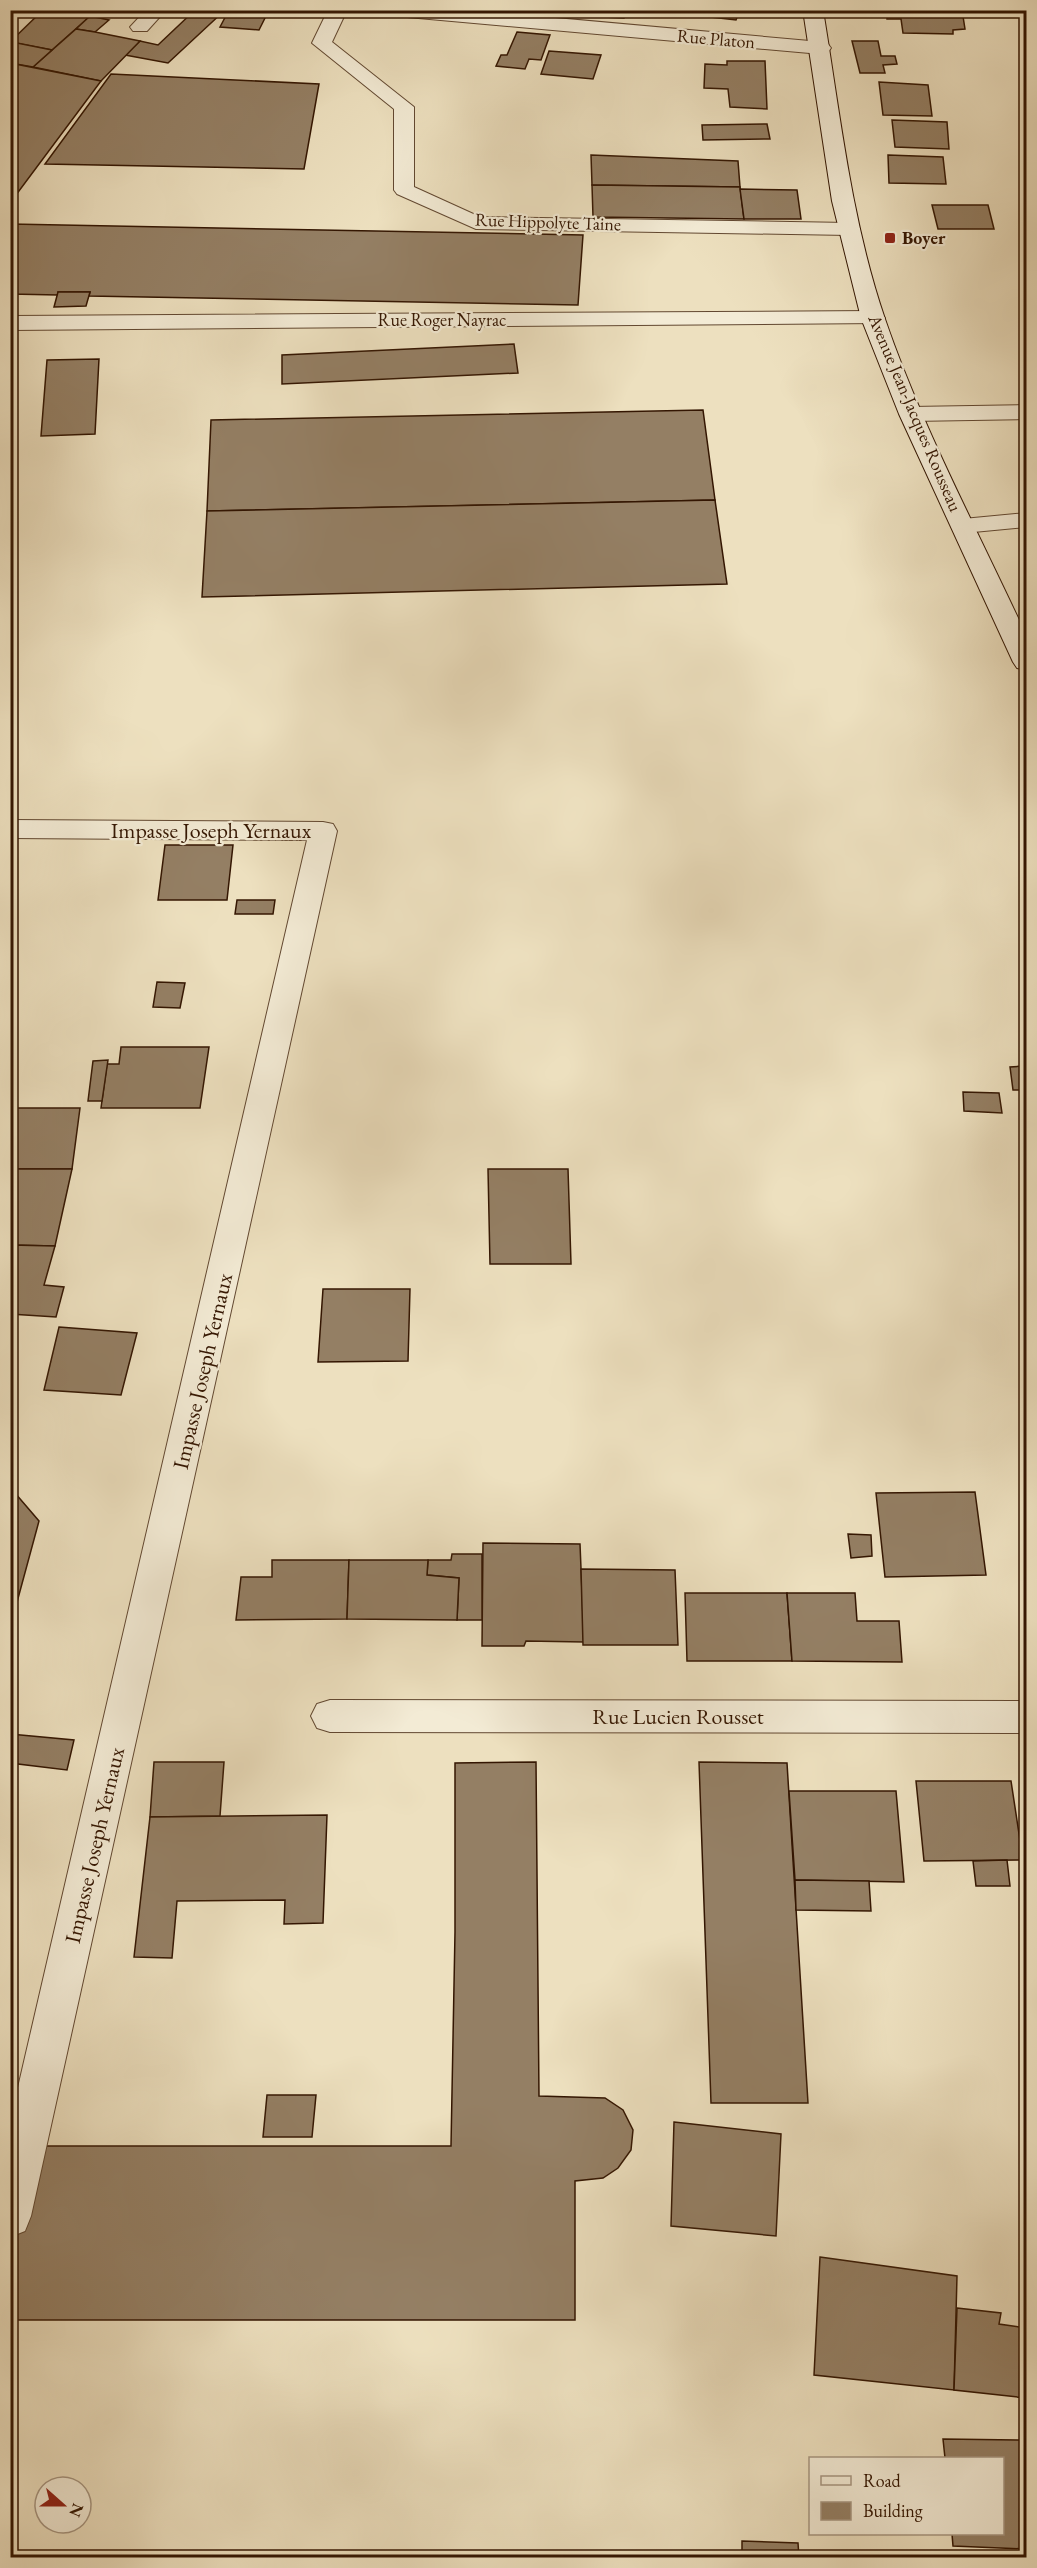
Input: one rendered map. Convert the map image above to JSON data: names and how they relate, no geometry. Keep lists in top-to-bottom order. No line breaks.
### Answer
{"streets":{"street":["Rue Platon","Rue Roger Nayrac","Avenue Jean-Jacques Rousseau","Impasse Joseph Yernaux","Rue Lucien Rousset"],"lane":["Rue Hippolyte Taine"]},"crossings":[["Rue Platon","Avenue Jean-Jacques Rousseau"],["Rue Hippolyte Taine","Avenue Jean-Jacques Rousseau"],["Rue Roger Nayrac","Avenue Jean-Jacques Rousseau"]],"places":{"transit":["Boyer"]},"legend":["Road","Building"],"north":"right"}
